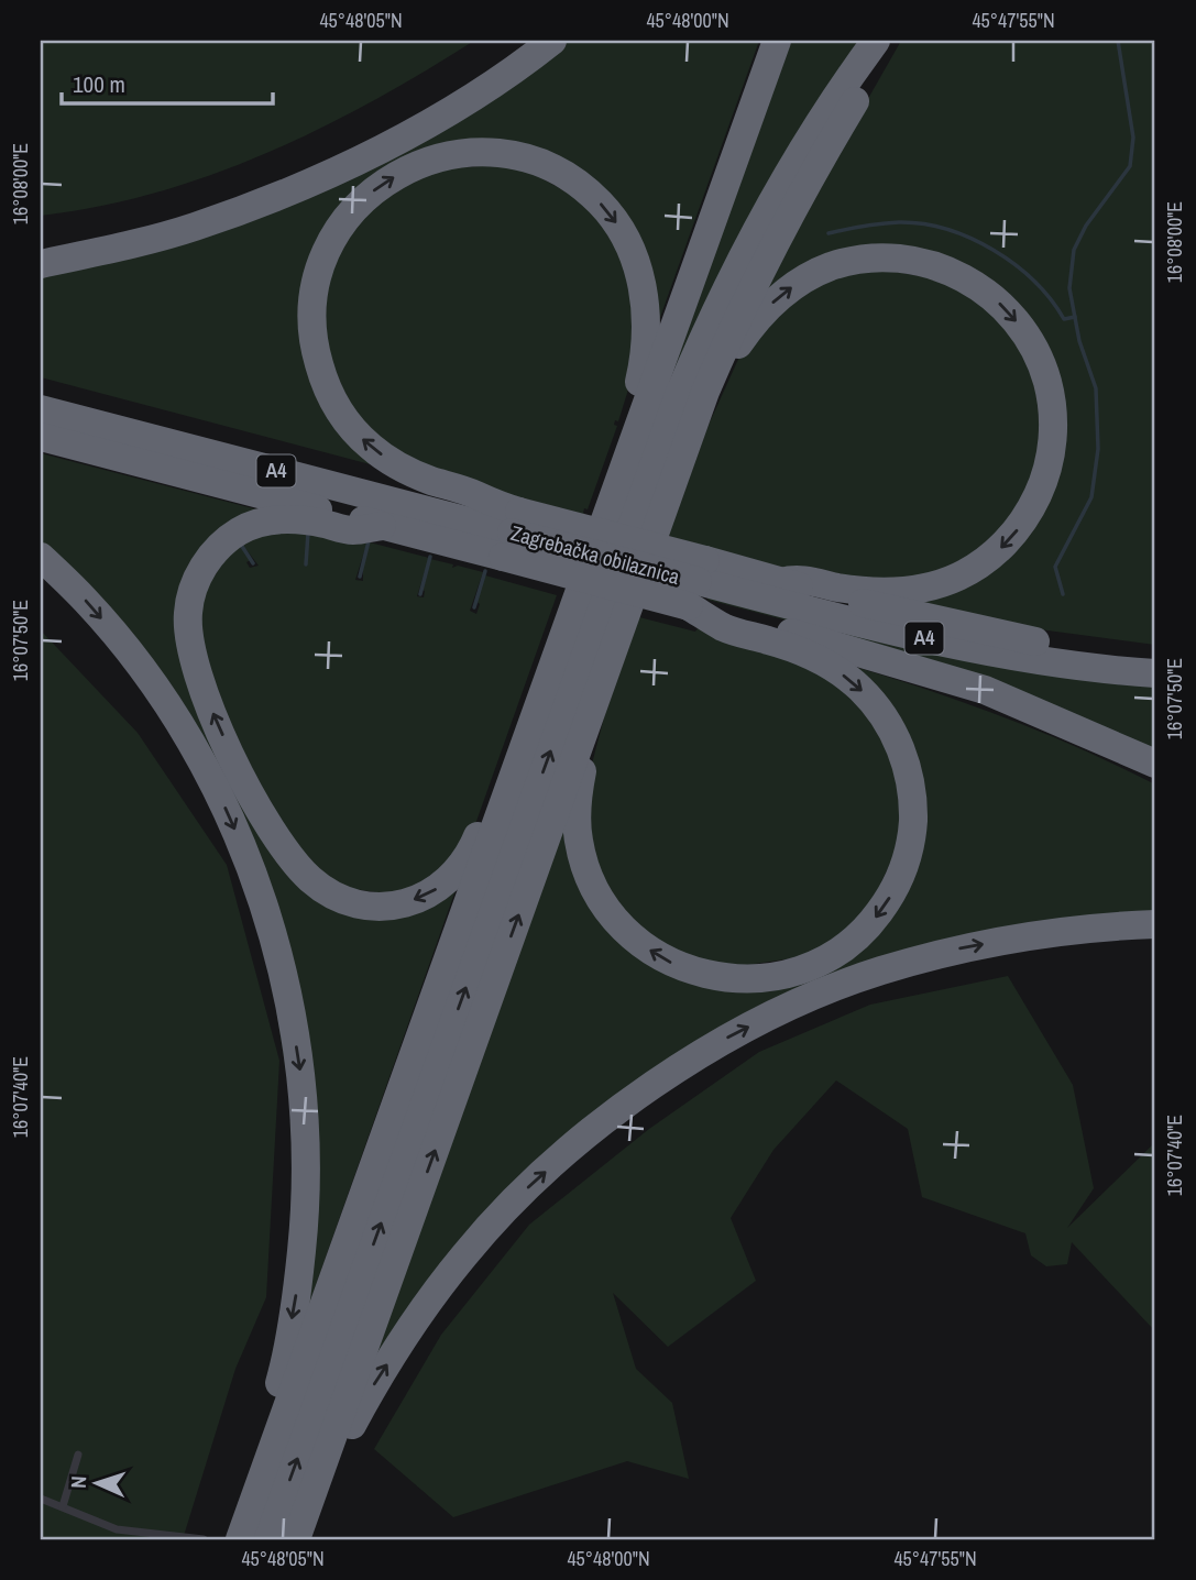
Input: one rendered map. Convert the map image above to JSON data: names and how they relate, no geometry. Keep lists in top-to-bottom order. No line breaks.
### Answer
{"streets":{"highway":["A4","Zagrebačka obilaznica"]},"scale_bar":"100 m","north":"left","coordinates":["45°48'05\"N","45°48'00\"N","45°47'55\"N","16°08'00\"E","16°07'50\"E","16°07'40\"E"]}
